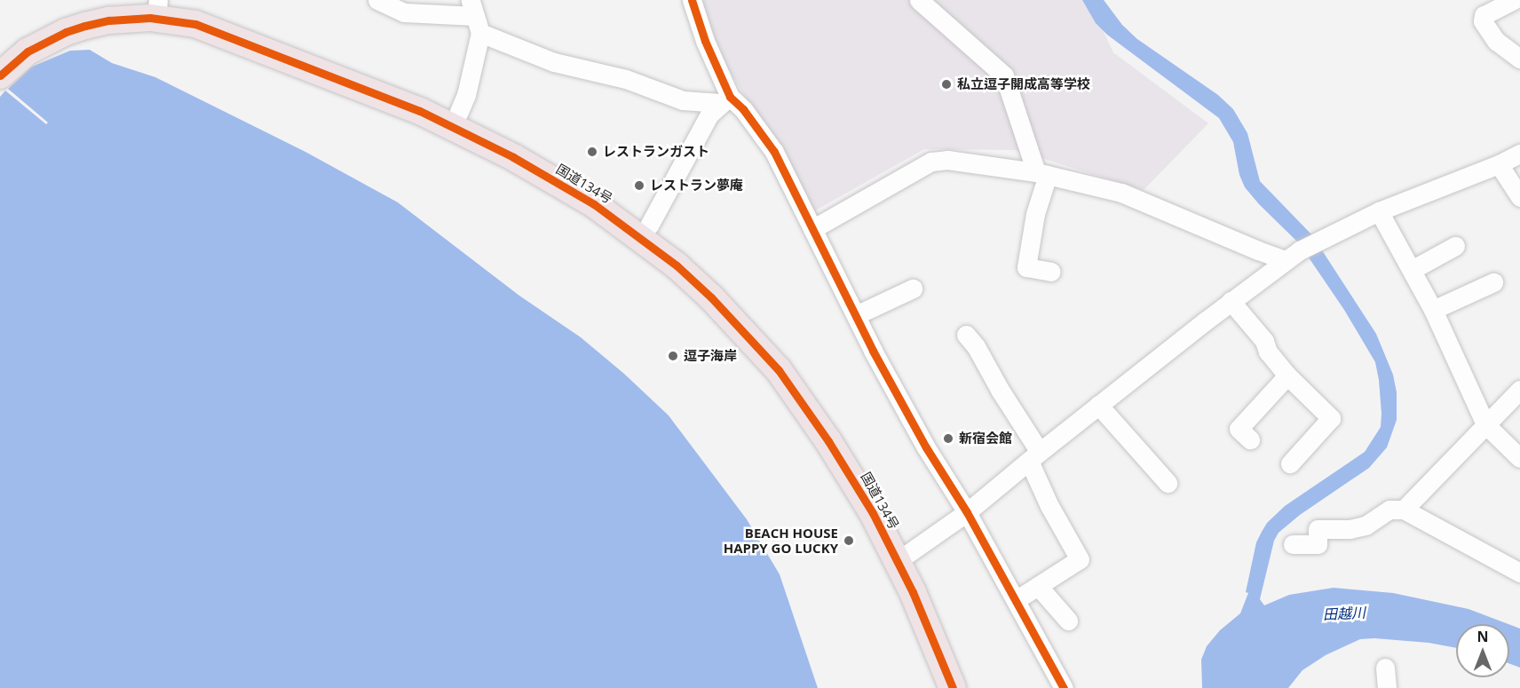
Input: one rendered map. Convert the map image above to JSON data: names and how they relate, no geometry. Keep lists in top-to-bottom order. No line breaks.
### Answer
{"streets":{"highway":["国道134号"]},"water":["田越川"],"places":["私立逗子開成高等学校","レストランガスト","レストラン夢庵","逗子海岸","新宿会館","BEACH HOUSE HAPPY GO LUCKY"],"north":"top"}
